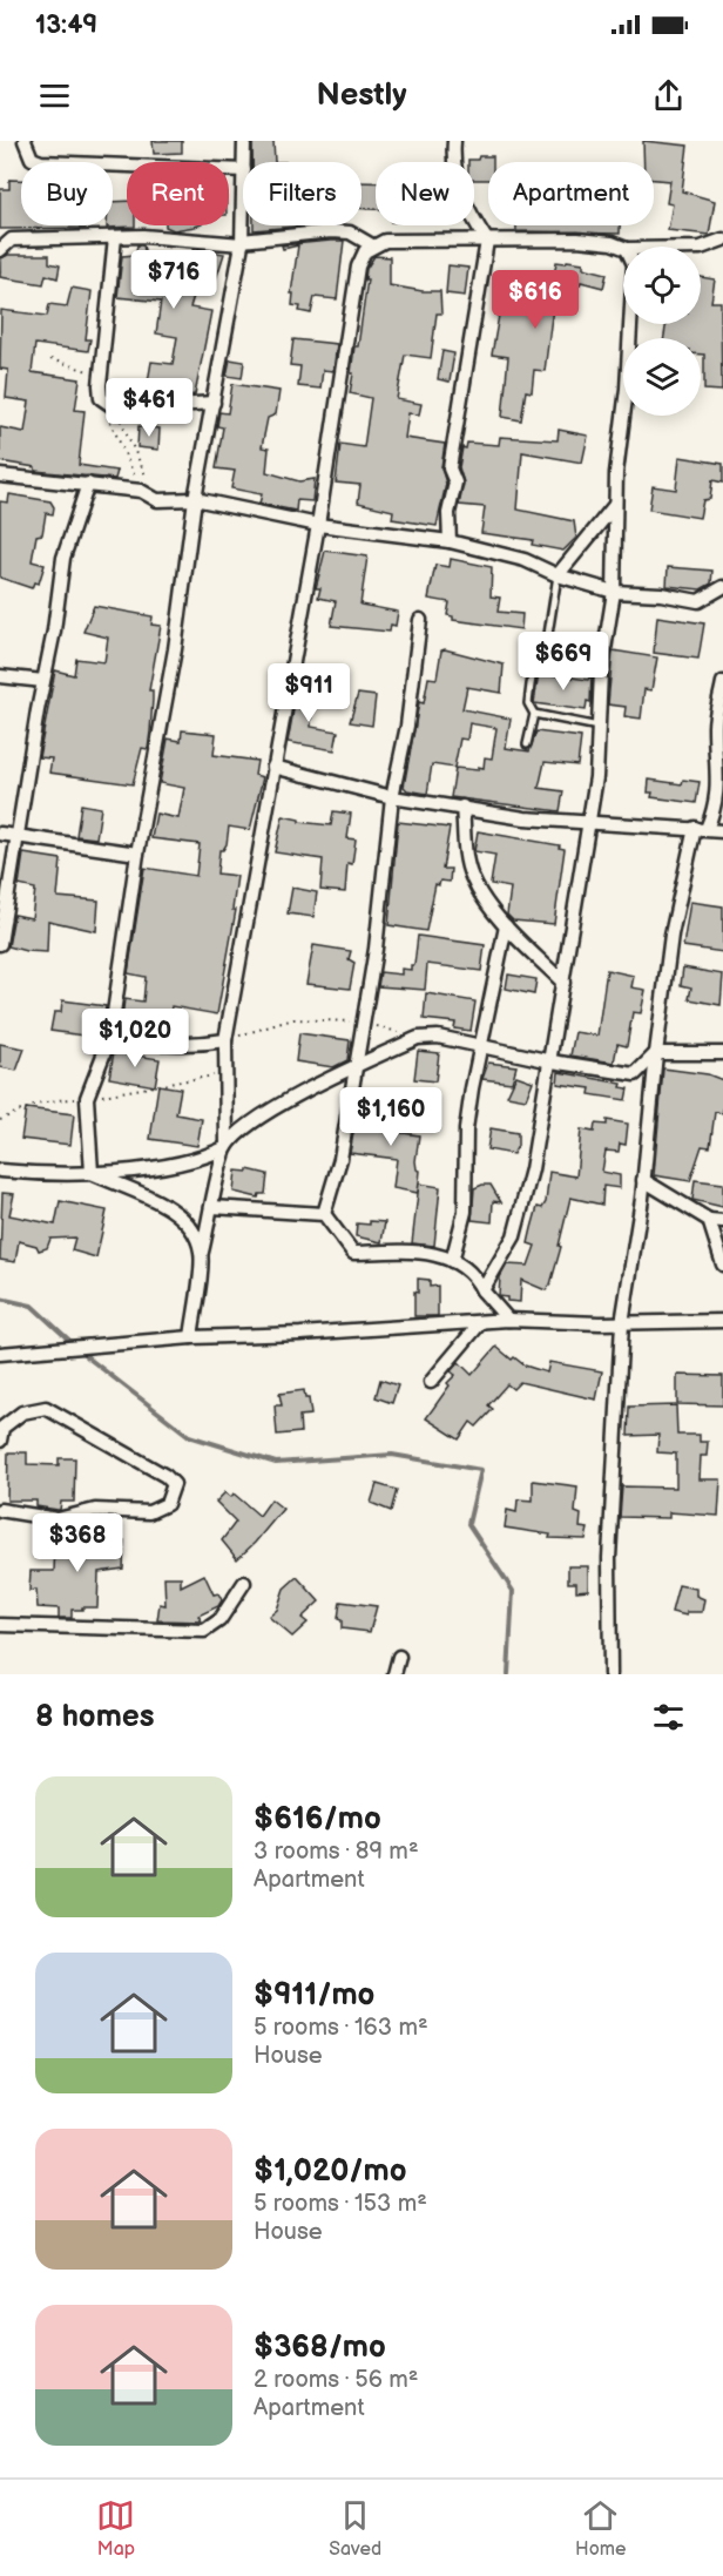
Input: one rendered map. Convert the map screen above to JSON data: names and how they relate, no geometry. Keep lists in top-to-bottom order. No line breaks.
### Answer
{"page":{"status":"13:49","header":"Nestly","chip":["Buy","Rent","Filters","New","Apartment"],"price":["$716","$616","$461","$669","$911","$1,020","$1,160","$368"],"heading":"8 homes","list":[{"name":"$616/mo","note":"3 rooms · 89 m² · Apartment"},{"name":"$911/mo","note":"5 rooms · 163 m² · House"},{"name":"$1,020/mo","note":"5 rooms · 153 m² · House"},{"name":"$368/mo","note":"2 rooms · 56 m² · Apartment"}],"tabs":["Map","Saved","Home"]}}
